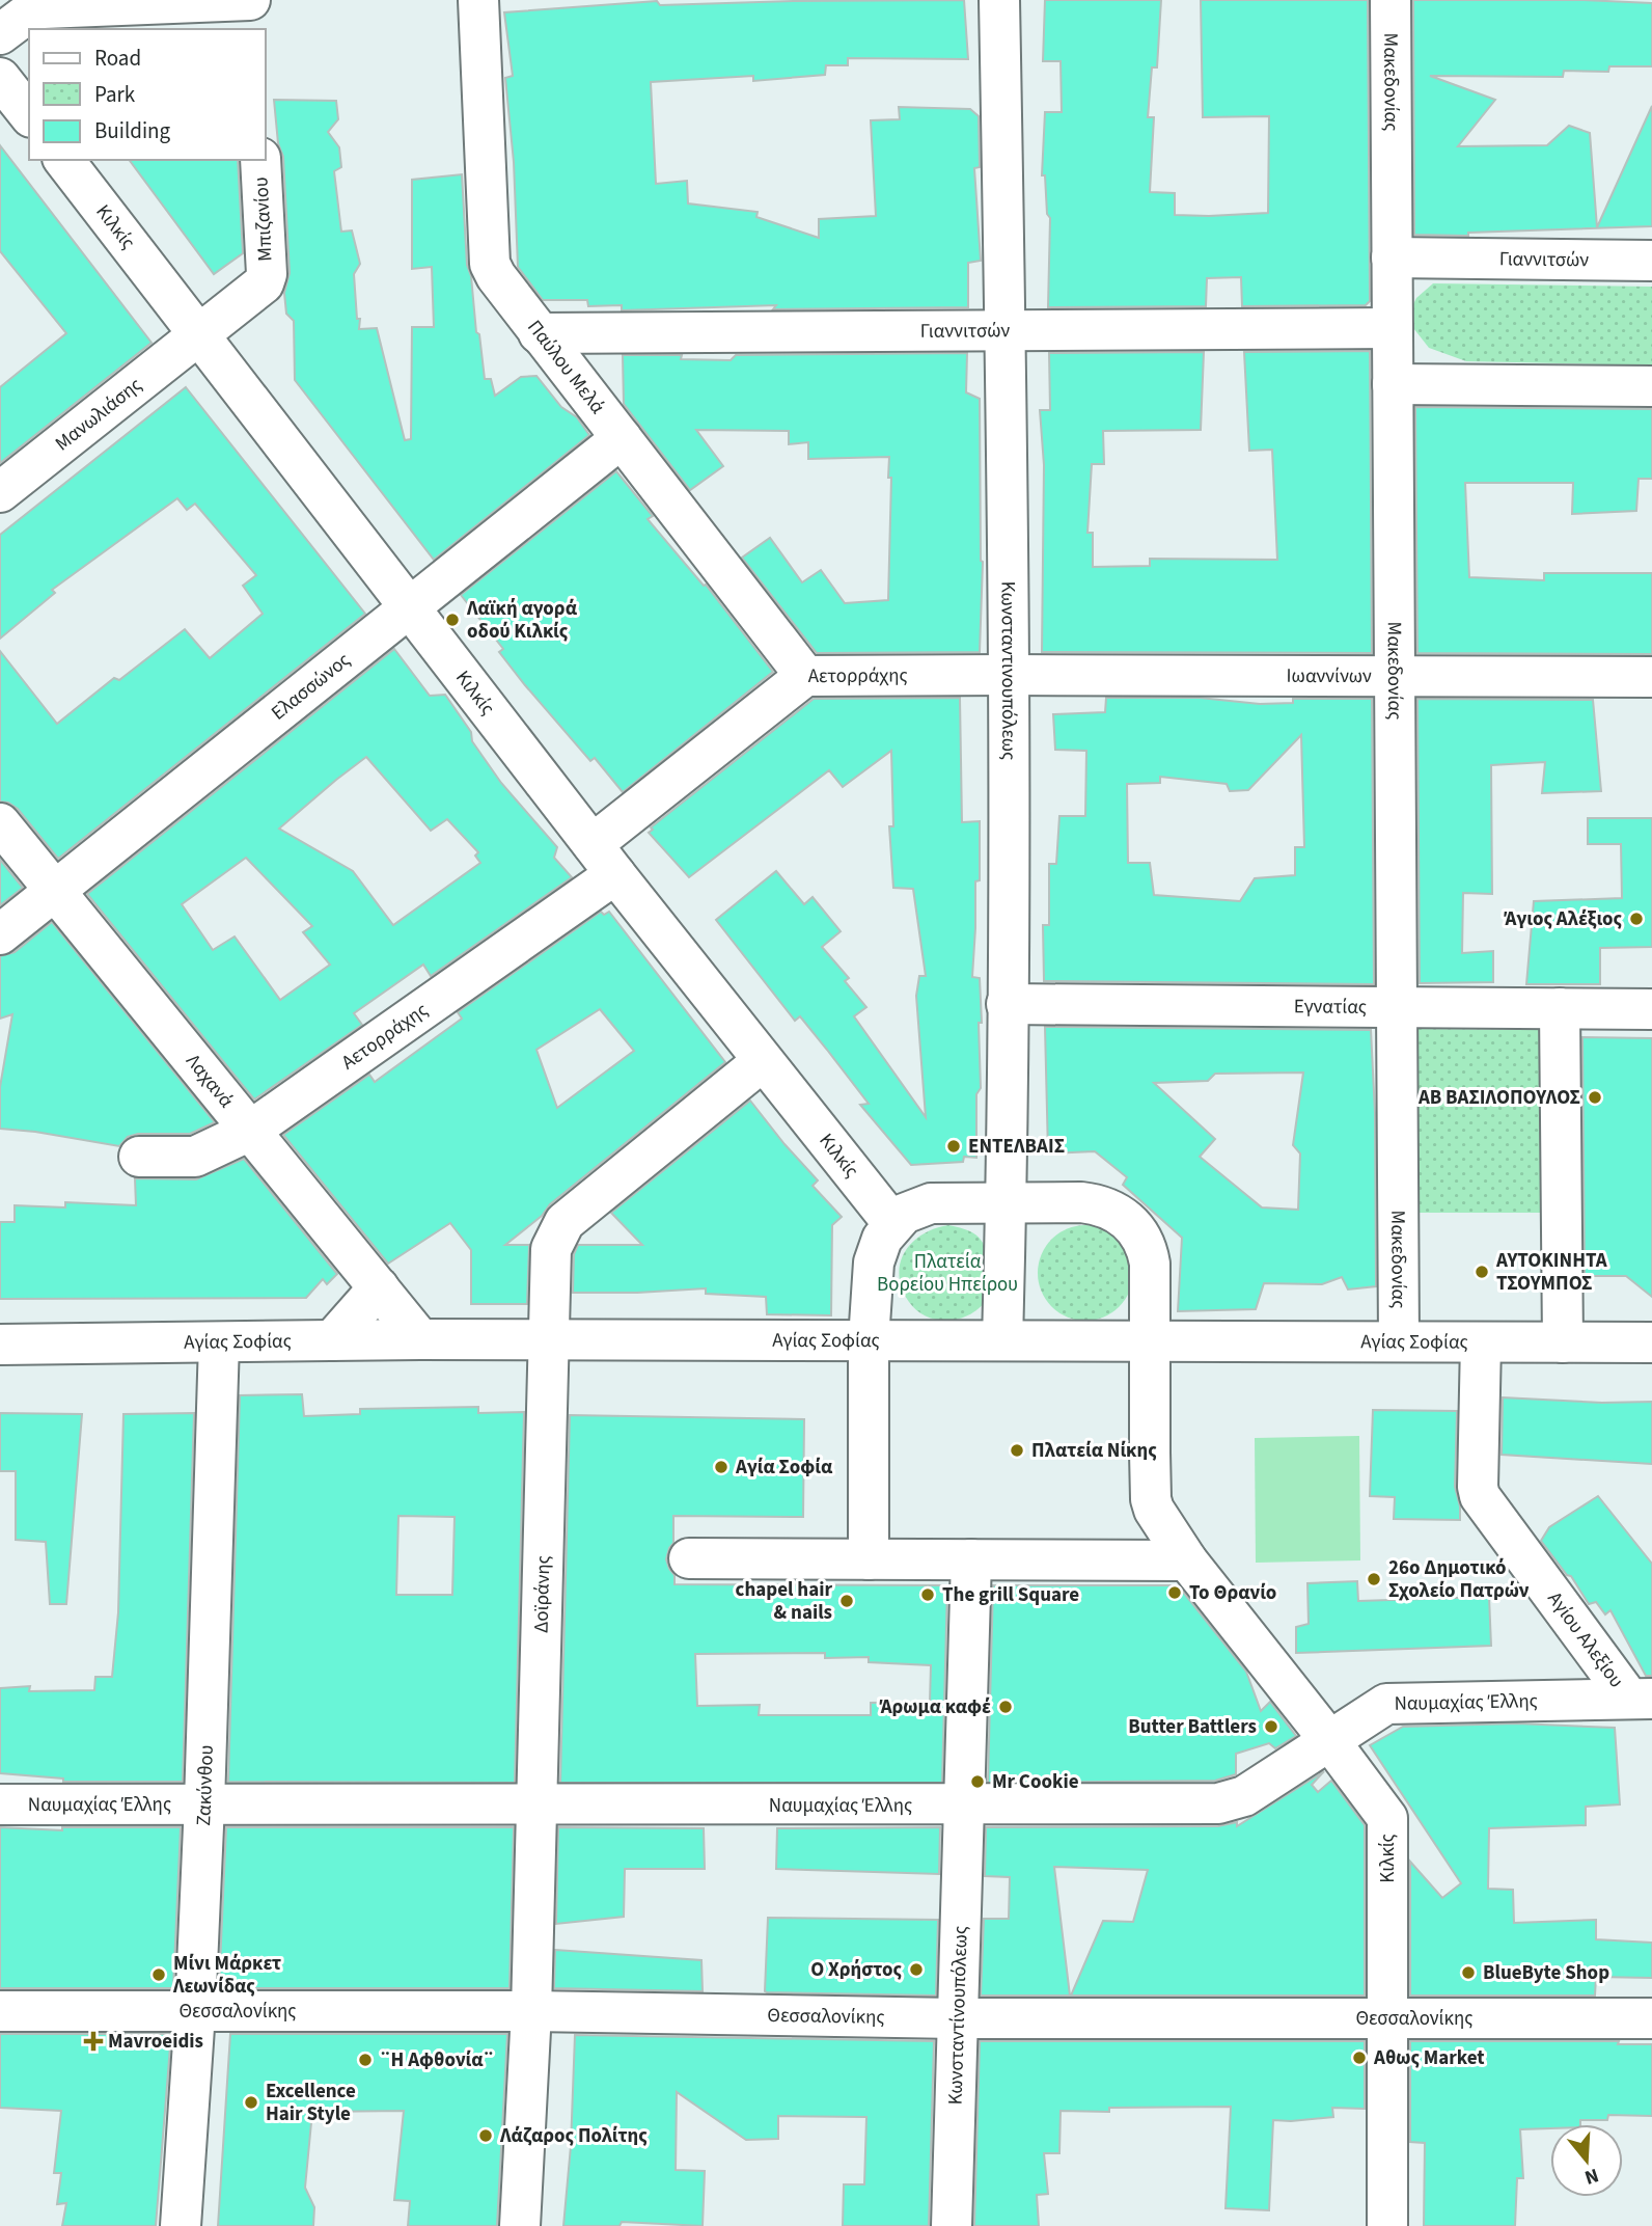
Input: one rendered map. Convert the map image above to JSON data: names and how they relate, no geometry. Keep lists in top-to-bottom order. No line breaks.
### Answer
{"streets":{"street":["Μακεδονίας","Μπιζανίου","Κιλκίς","Γιαννιτσών","Παύλου Μελά","Μανωλιάσης","Κωνσταντινουπόλεως","Ιωαννίνων","Αετορράχης","Ελασσώνος","Εγνατίας","Λαχανά","Αγίας Σοφίας","Δοϊράνης","Αγίου Αλεξίου","Ναυμαχίας Έλλης","Ζακύνθου","Θεσσαλονίκης","Κωνσταντίνουπόλεως"]},"crossings":[["Μακεδονίας","Γιαννιτσών"],["Μακεδονίας","Ιωαννίνων"],["Μακεδονίας","Εγνατίας"],["Μακεδονίας","Αγίας Σοφίας"],["Μπιζανίου","Κιλκίς"],["Μπιζανίου","Μανωλιάσης"],["Κιλκίς","Μανωλιάσης"],["Κιλκίς","Κωνσταντινουπόλεως"],["Κιλκίς","Αετορράχης"],["Κιλκίς","Ελασσώνος"],["Κιλκίς","Αγίας Σοφίας"],["Κιλκίς","Δοϊράνης"],["Κιλκίς","Ναυμαχίας Έλλης"],["Κιλκίς","Θεσσαλονίκης"],["Γιαννιτσών","Παύλου Μελά"],["Γιαννιτσών","Κωνσταντινουπόλεως"],["Παύλου Μελά","Αετορράχης"],["Παύλου Μελά","Ελασσώνος"],["Κωνσταντινουπόλεως","Ιωαννίνων"],["Κωνσταντινουπόλεως","Αετορράχης"],["Κωνσταντινουπόλεως","Εγνατίας"],["Κωνσταντινουπόλεως","Αγίας Σοφίας"],["Ιωαννίνων","Αετορράχης"],["Αετορράχης","Λαχανά"],["Ελασσώνος","Λαχανά"],["Λαχανά","Αγίας Σοφίας"],["Αγίας Σοφίας","Δοϊράνης"],["Αγίας Σοφίας","Αγίου Αλεξίου"],["Αγίας Σοφίας","Ζακύνθου"],["Δοϊράνης","Ναυμαχίας Έλλης"],["Δοϊράνης","Θεσσαλονίκης"],["Αγίου Αλεξίου","Ναυμαχίας Έλλης"],["Ναυμαχίας Έλλης","Ζακύνθου"],["Ναυμαχίας Έλλης","Κωνσταντίνουπόλεως"],["Ζακύνθου","Θεσσαλονίκης"],["Θεσσαλονίκης","Κωνσταντίνουπόλεως"]],"parks":["Πλατεία Βορείου Ηπείρου"],"places":{"other":["Λαϊκή αγορά οδού Κιλκίς","Άγιος Αλέξιος","ΑΒ ΒΑΣΙΛΟΠΟΥΛΟΣ","ΕΝΤΕΛΒΑΙΣ","ΑΥΤΟΚΙΝΗΤΑ ΤΣΟΥΜΠΟΣ","Πλατεία Νίκης","Αγία Σοφία","26ο Δημοτικό Σχολείο Πατρών","Το Θρανίο","The grill Square","chapel hair & nails","Άρωμα καφέ","Butter Battlers","Mr Cookie","Ο Χρήστος","BlueByte Shop","Μίνι Μάρκετ Λεωνίδας","Αθως Market","¨Η Αφθονία¨","Excellence Hair Style","Λάζαρος Πολίτης"],"health":["Mavroeidis"]},"legend":["Road","Park","Building"],"north":"bottom"}
